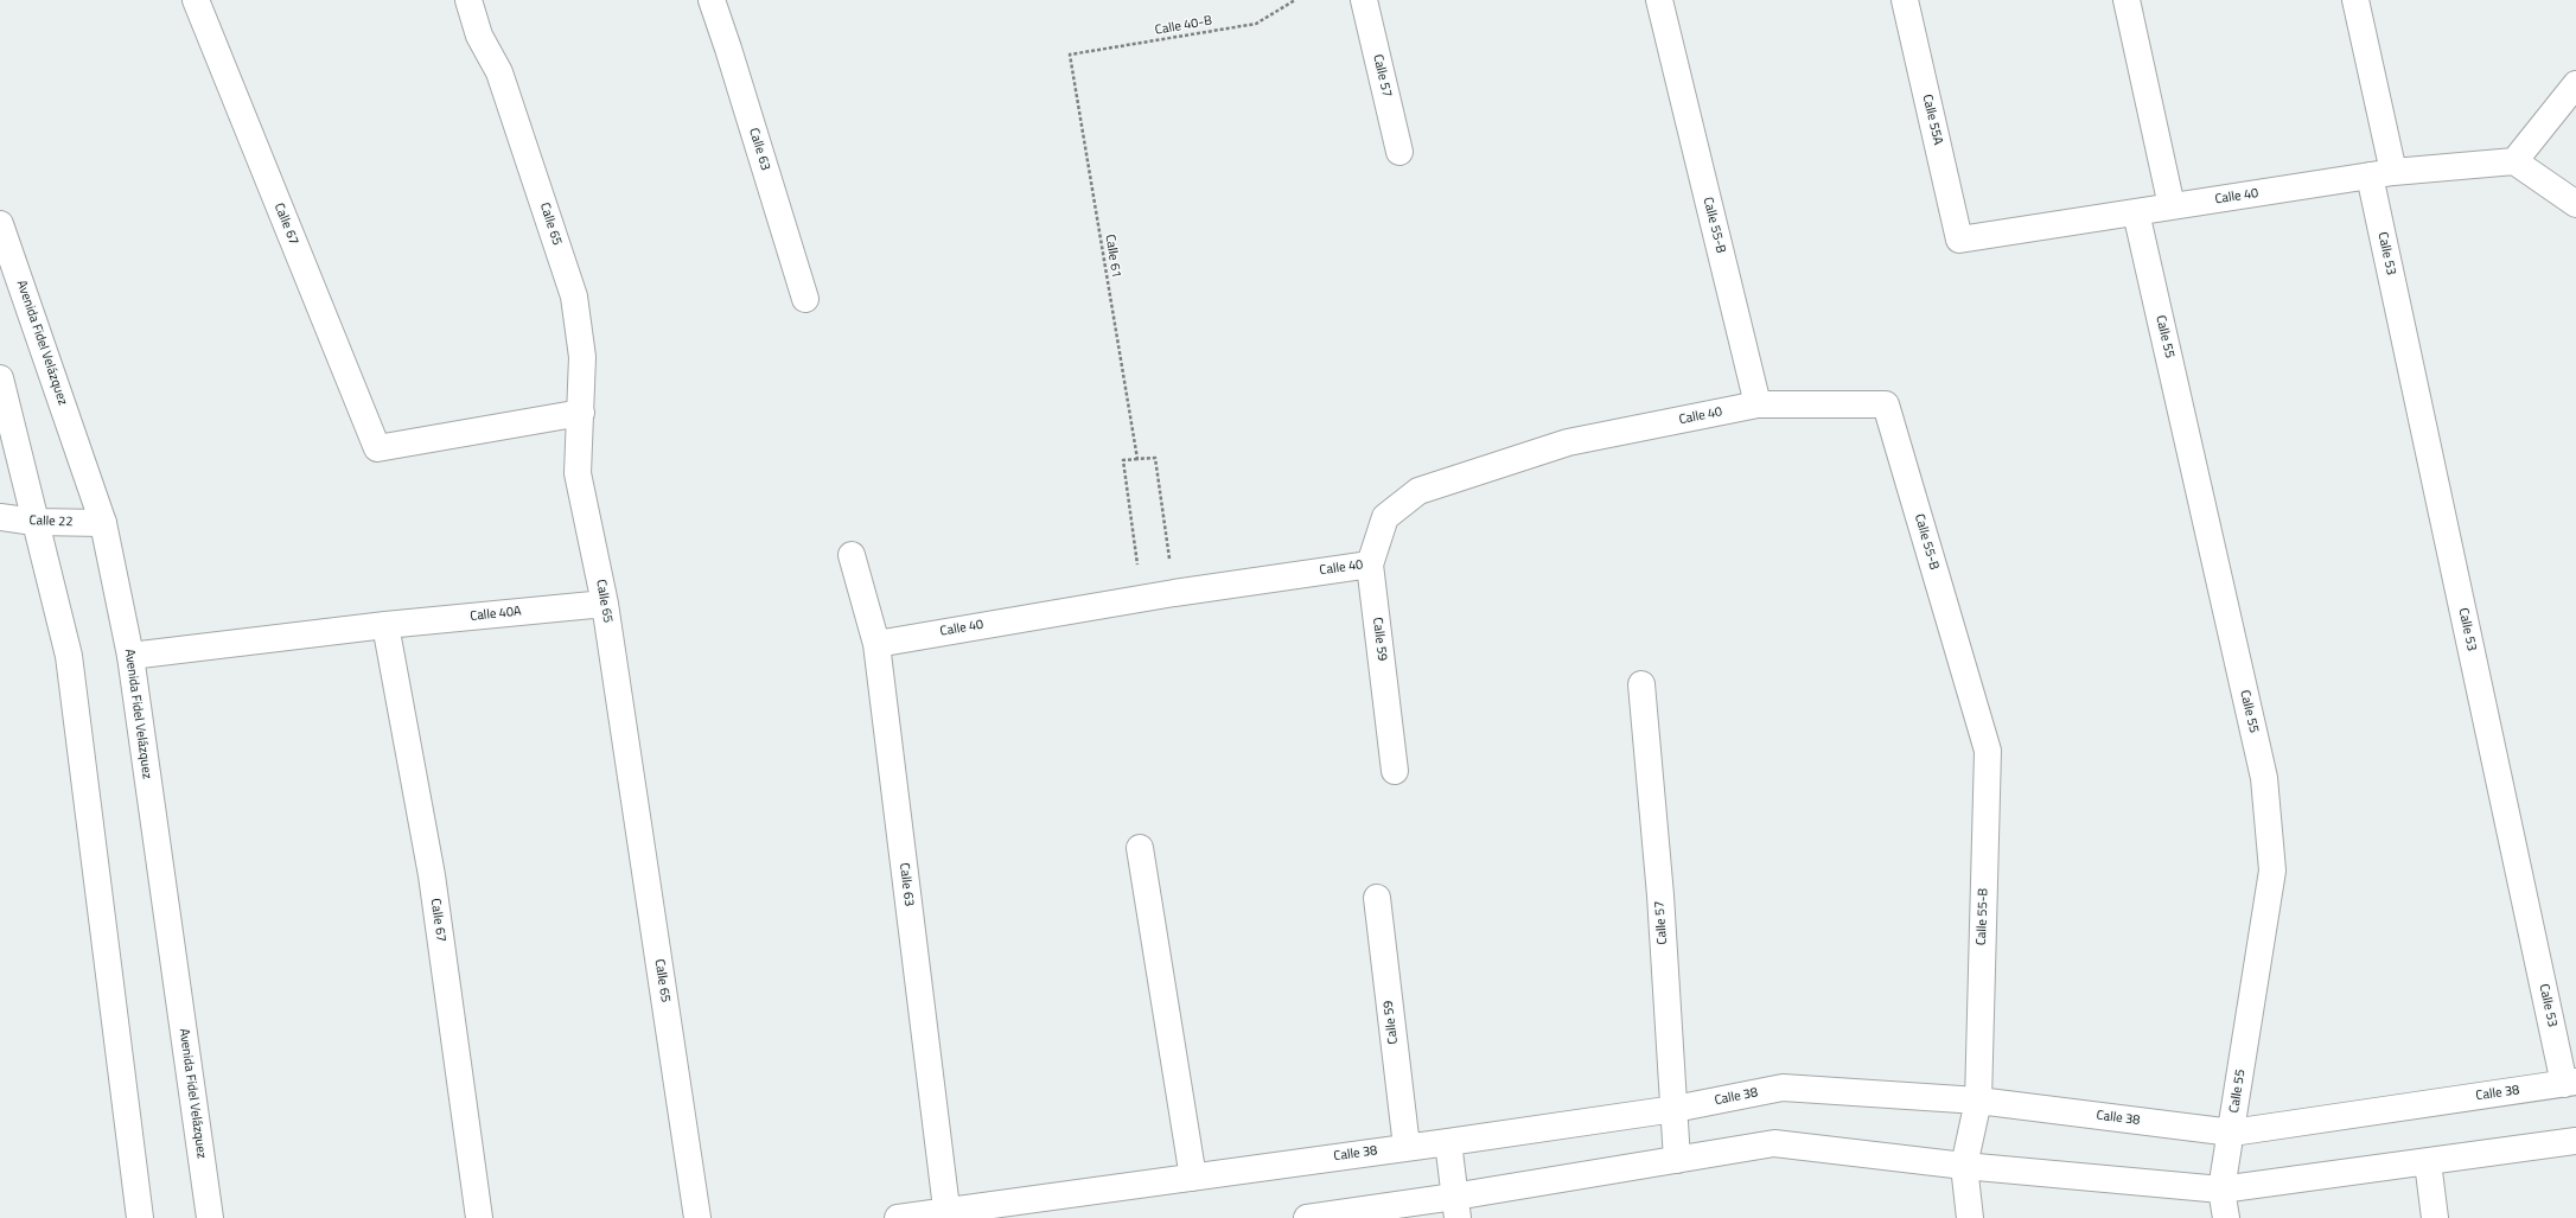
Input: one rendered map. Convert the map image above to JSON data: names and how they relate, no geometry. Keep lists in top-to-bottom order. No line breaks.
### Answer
{"streets":{"street":["Calle 57","Calle 55A","Calle 63","Calle 40","Calle 67","Calle 65","Calle 55-B","Calle 53","Calle 55","Avenida Fidel Velázquez","Calle 22","Calle 40A","Calle 59","Calle 38"],"path":["Calle 40-B","Calle 61"]},"crossings":[["Calle 40-B","Calle 61"],["Calle 57","Calle 38"],["Calle 55A","Calle 40"],["Calle 63","Calle 40"],["Calle 63","Calle 38"],["Calle 40","Calle 55-B"],["Calle 40","Calle 53"],["Calle 40","Calle 55"],["Calle 40","Calle 59"],["Calle 67","Calle 65"],["Calle 67","Calle 40A"],["Calle 65","Calle 40A"],["Calle 55-B","Calle 38"],["Calle 53","Calle 38"],["Calle 55","Calle 38"],["Avenida Fidel Velázquez","Calle 22"],["Avenida Fidel Velázquez","Calle 40A"],["Calle 59","Calle 38"]]}
